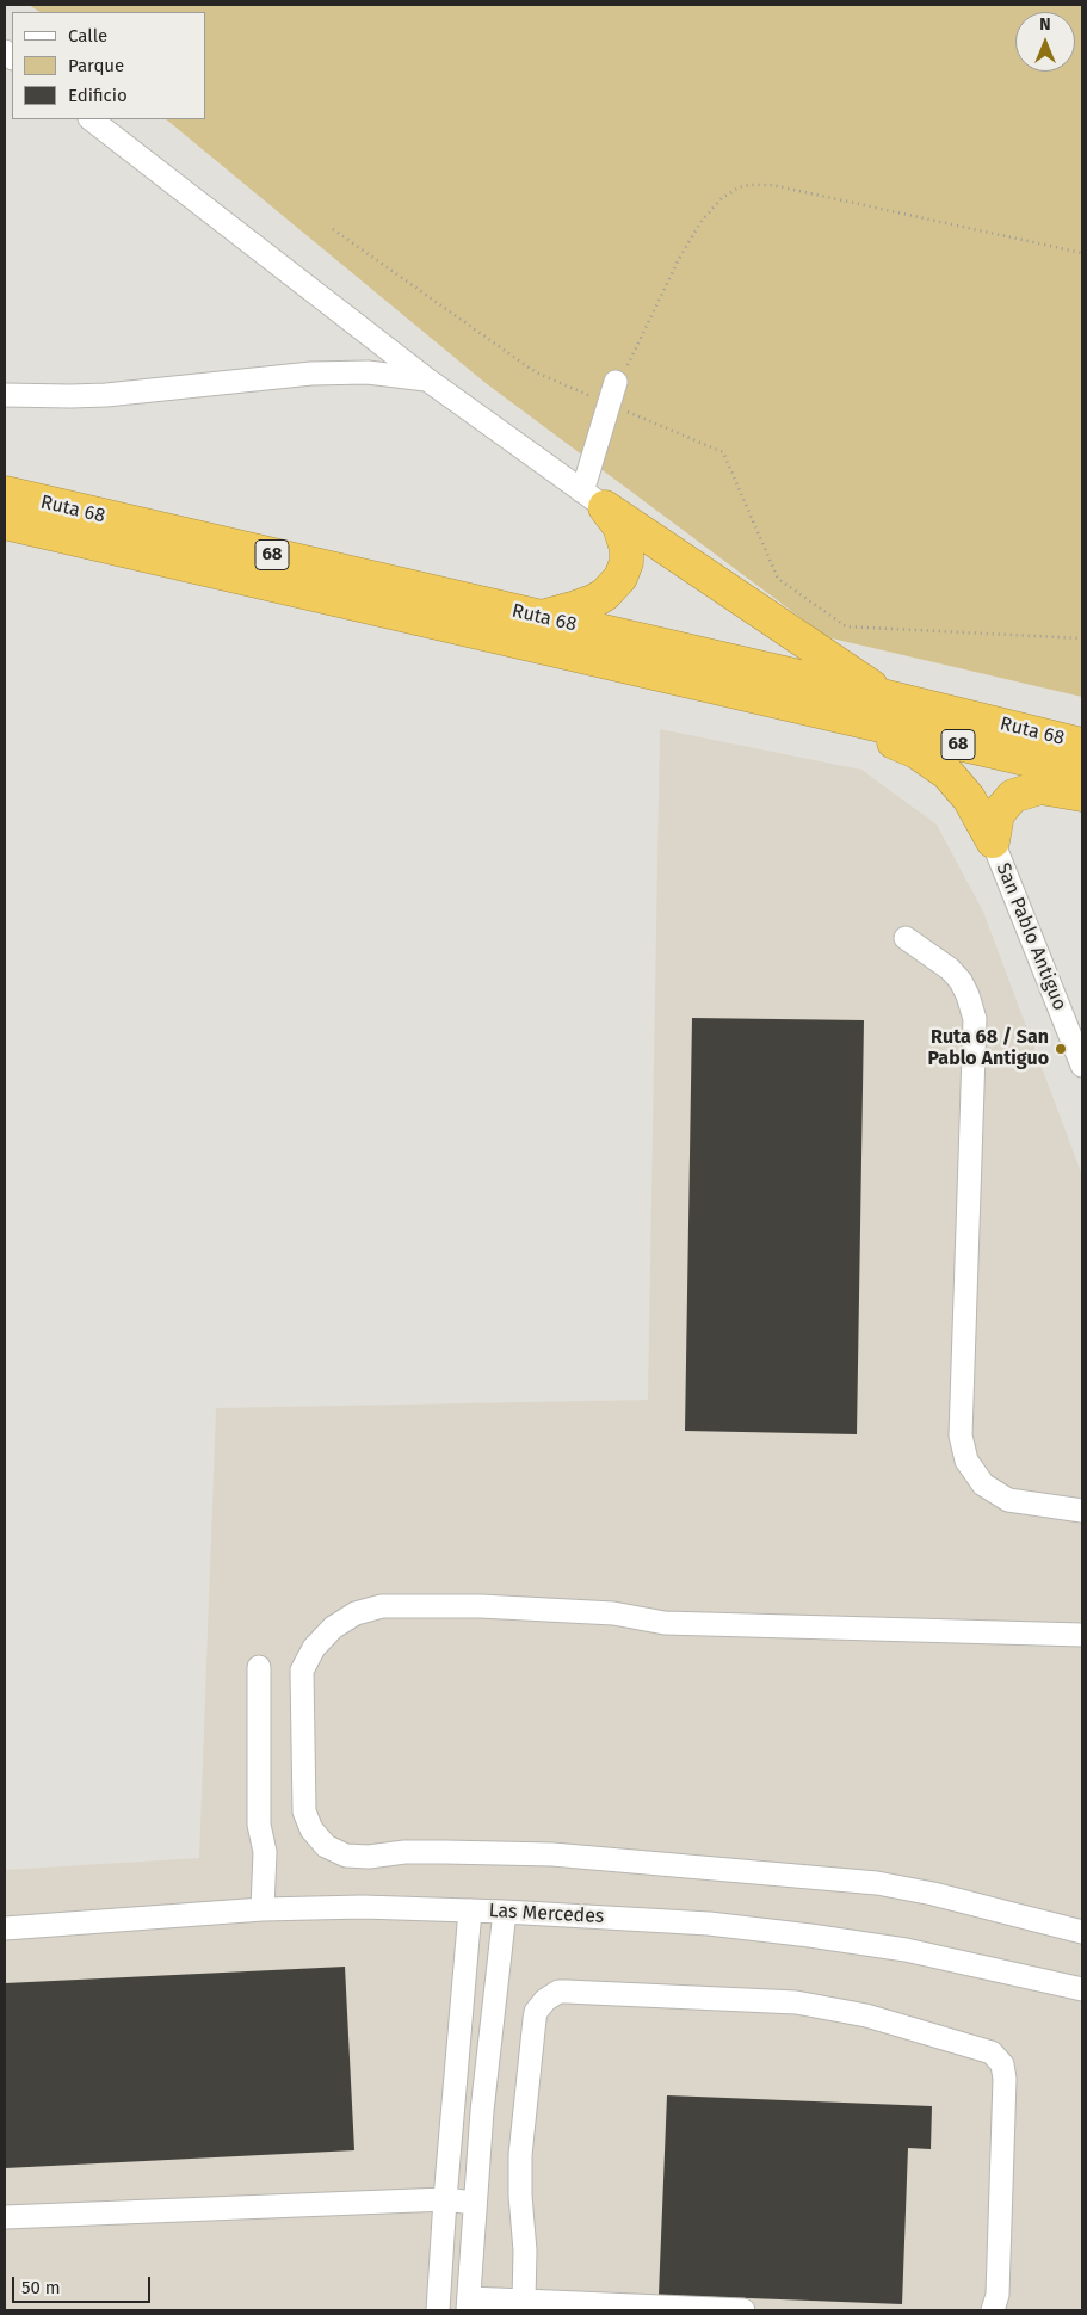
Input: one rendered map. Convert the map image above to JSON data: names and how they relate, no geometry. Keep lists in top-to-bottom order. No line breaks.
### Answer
{"streets":{"highway":["Ruta 68","68"],"street":["San Pablo Antiguo","Las Mercedes"]},"places":["Ruta 68 / San Pablo Antiguo"],"legend":["Calle","Parque","Edificio"],"scale_bar":"50 m","north":"top"}
